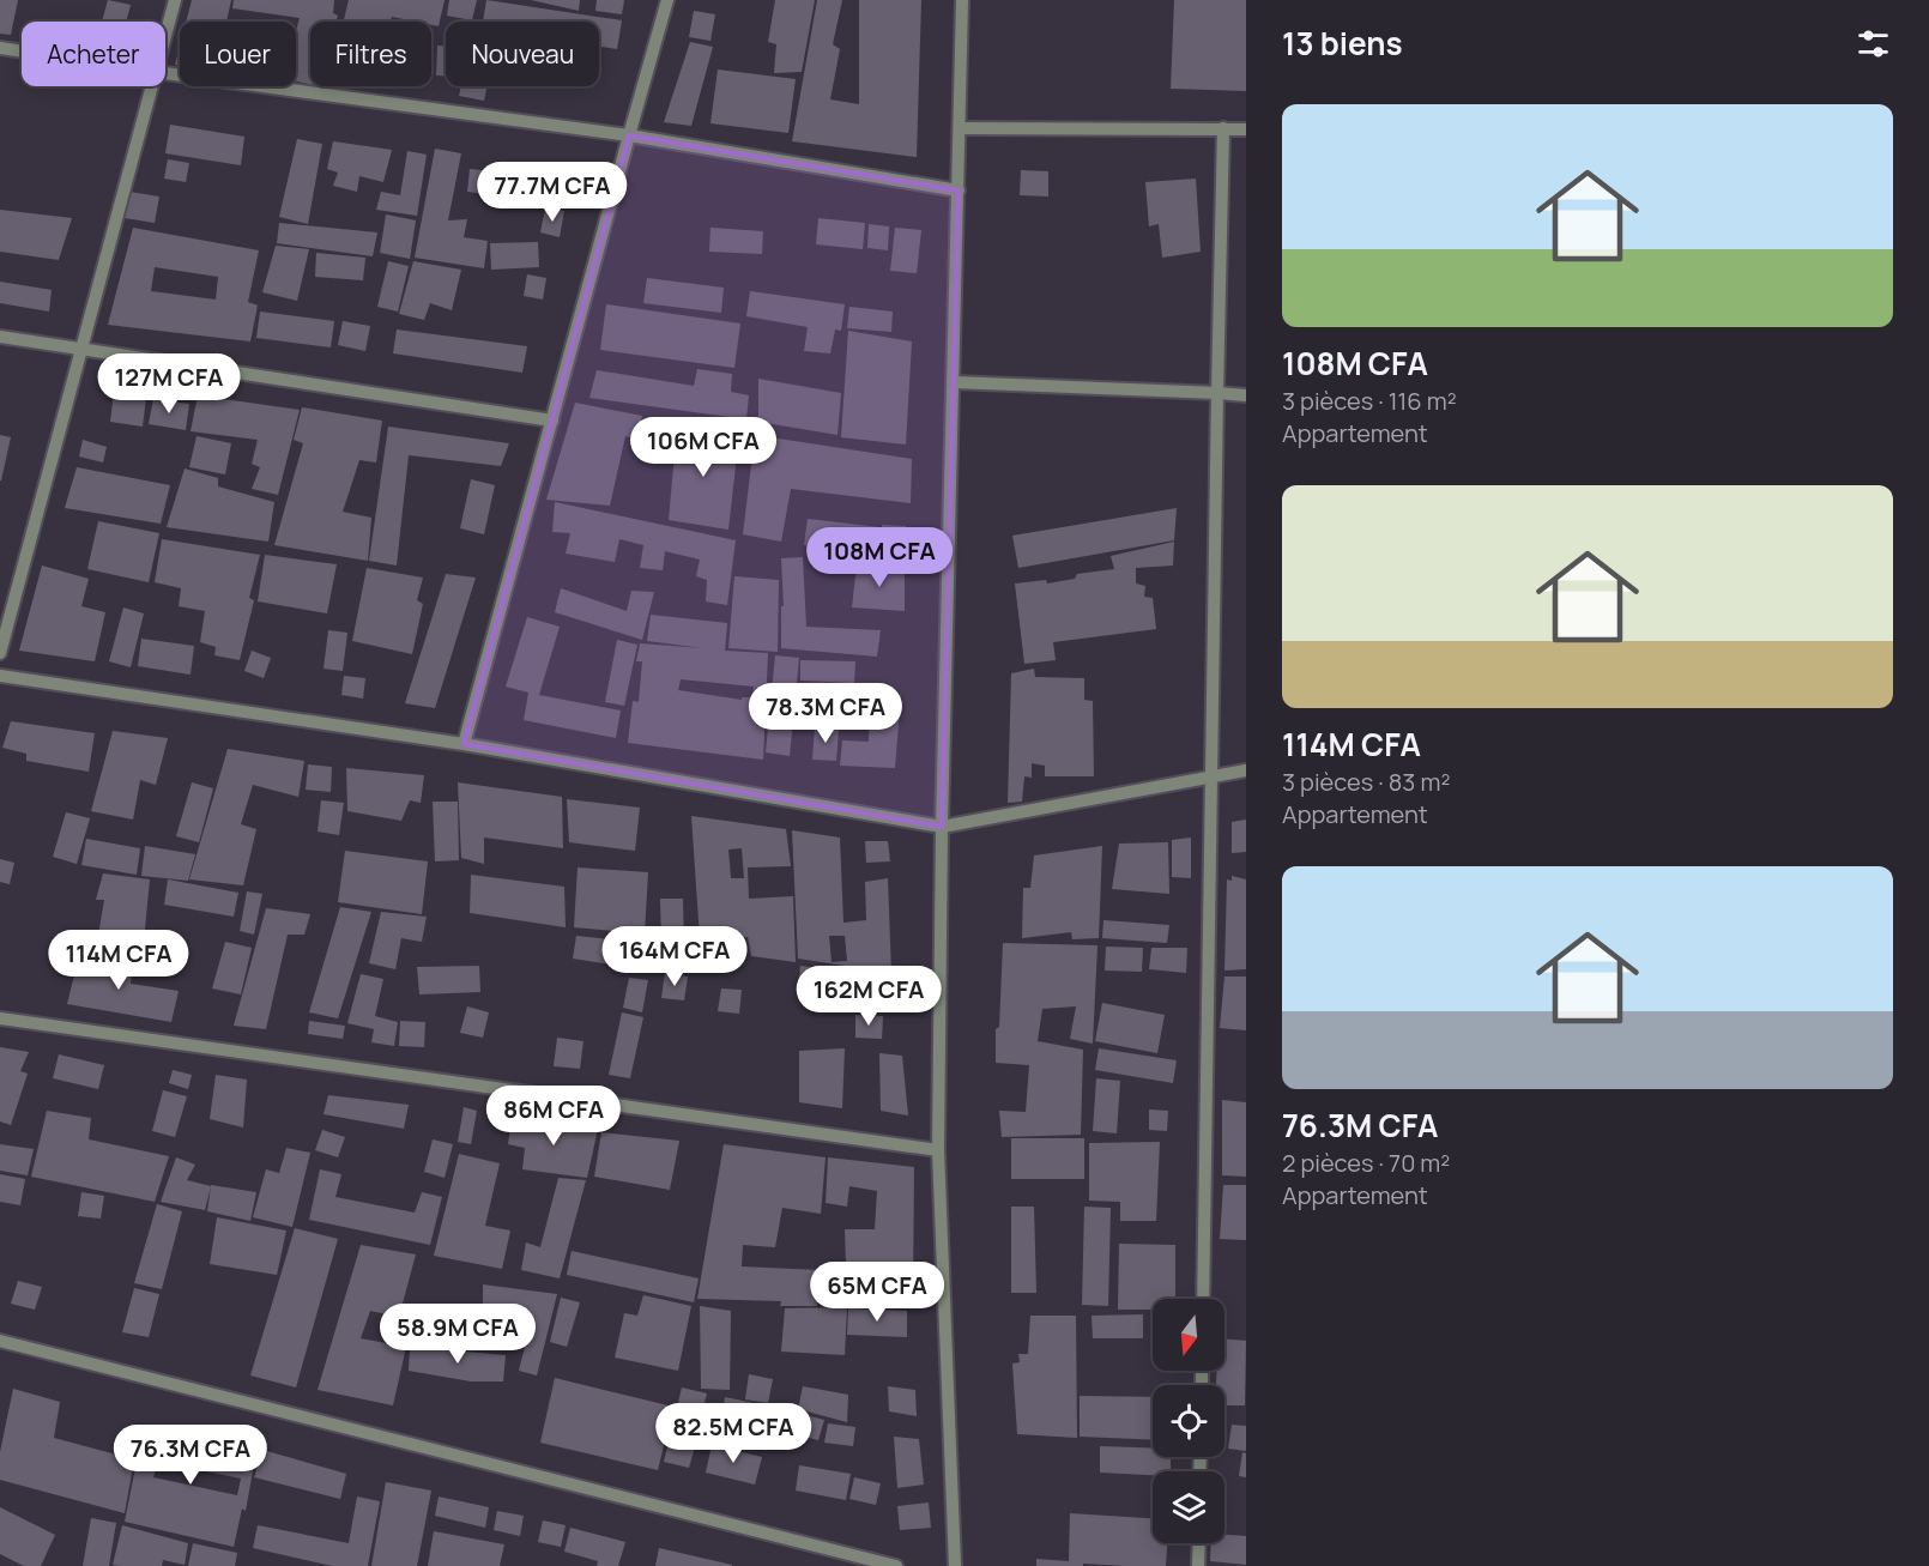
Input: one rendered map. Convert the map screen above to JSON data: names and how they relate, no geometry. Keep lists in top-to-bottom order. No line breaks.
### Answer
{"north":"bottom","page":{"heading":"13 biens","chip":["Acheter","Louer","Filtres","Nouveau"],"list":[{"name":"108M CFA","note":"3 pièces · 116 m² · Appartement"},{"name":"114M CFA","note":"3 pièces · 83 m² · Appartement"},{"name":"76.3M CFA","note":"2 pièces · 70 m² · Appartement"}],"price":["77.7M CFA","127M CFA","106M CFA","108M CFA","78.3M CFA","164M CFA","114M CFA","162M CFA","86M CFA","65M CFA","58.9M CFA","82.5M CFA","76.3M CFA"]}}
